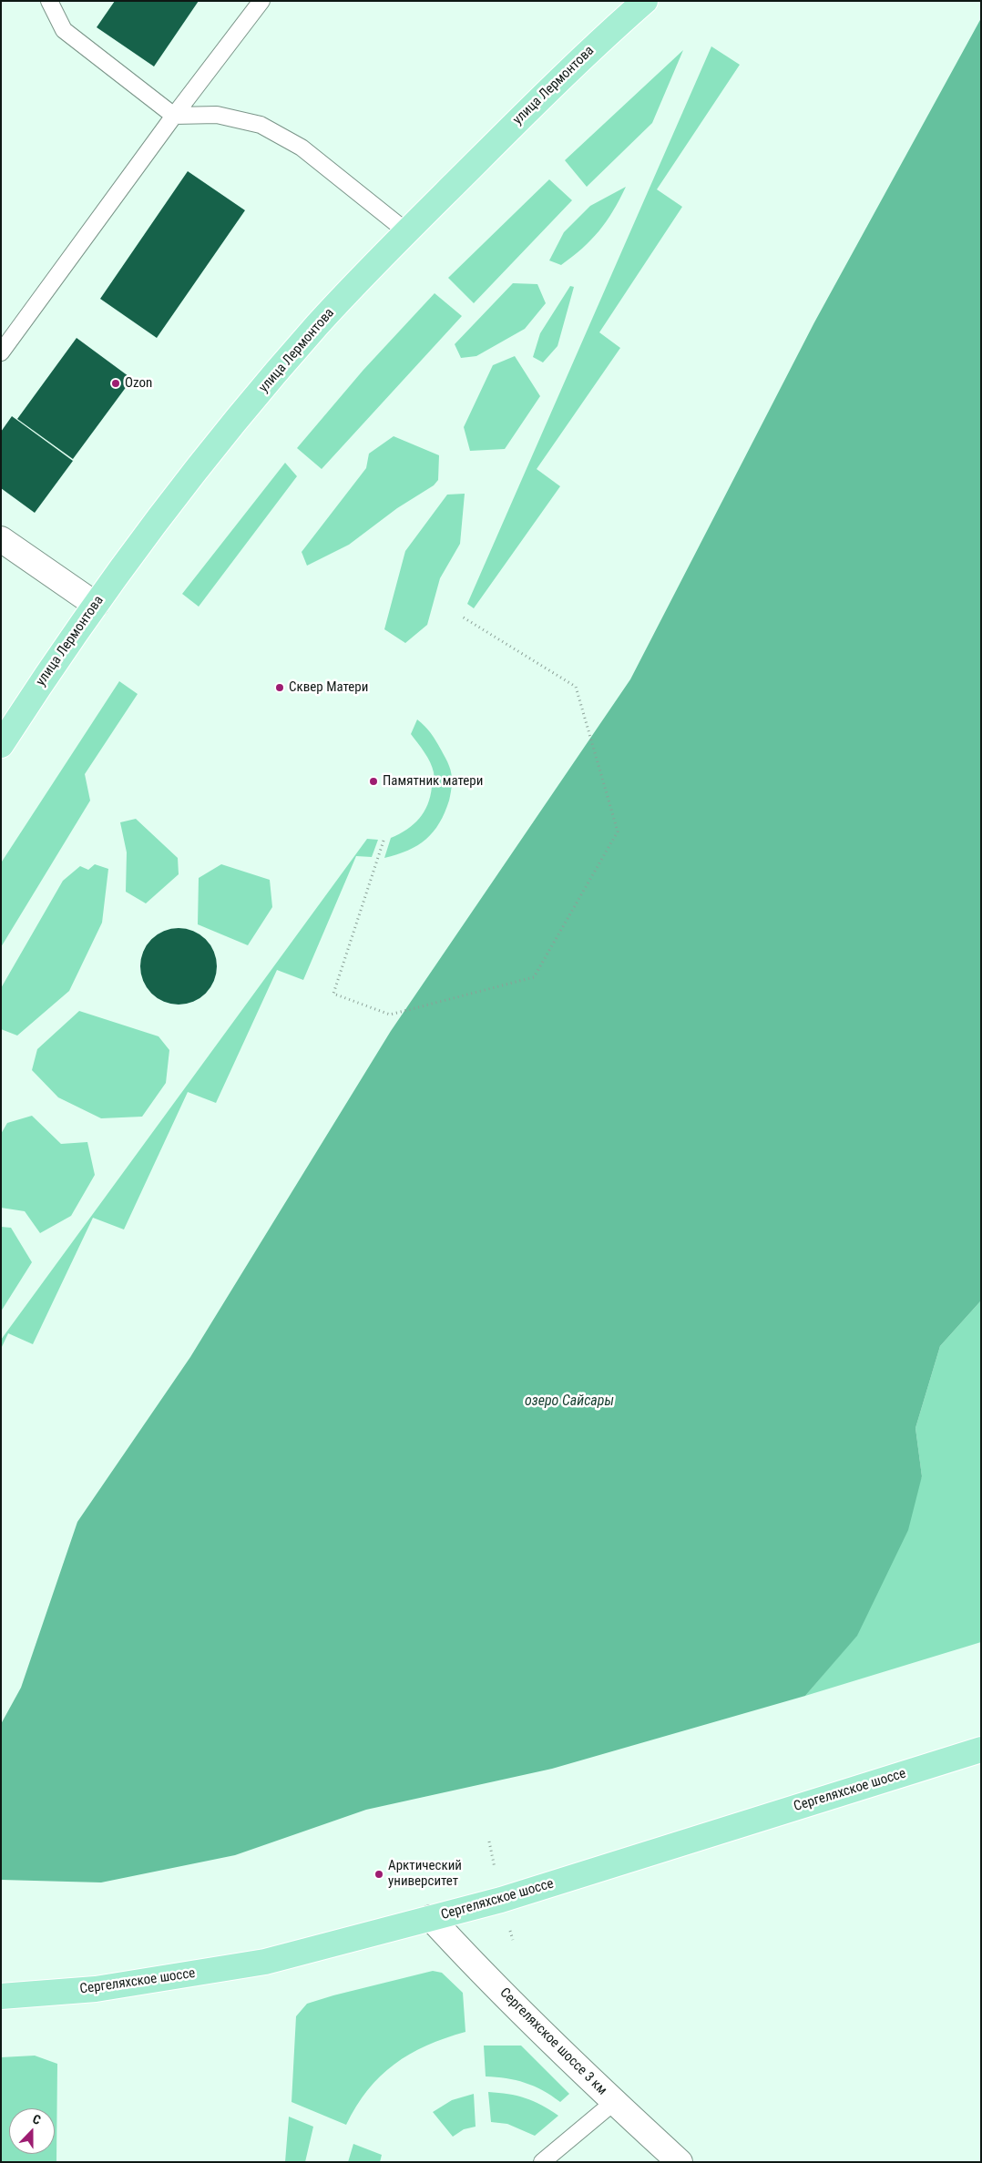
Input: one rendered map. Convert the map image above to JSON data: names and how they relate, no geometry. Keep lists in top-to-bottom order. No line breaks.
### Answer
{"streets":{"main road":["улица Лермонтова","Сергеляхское шоссе"],"street":["Сергеляхское шоссе 3 км"]},"crossings":[["Сергеляхское шоссе","Сергеляхское шоссе 3 км"]],"water":["озеро Сайсары"],"places":["Ozon","Сквер Матери","Памятник матери","Арктический университет"],"north":"top"}
